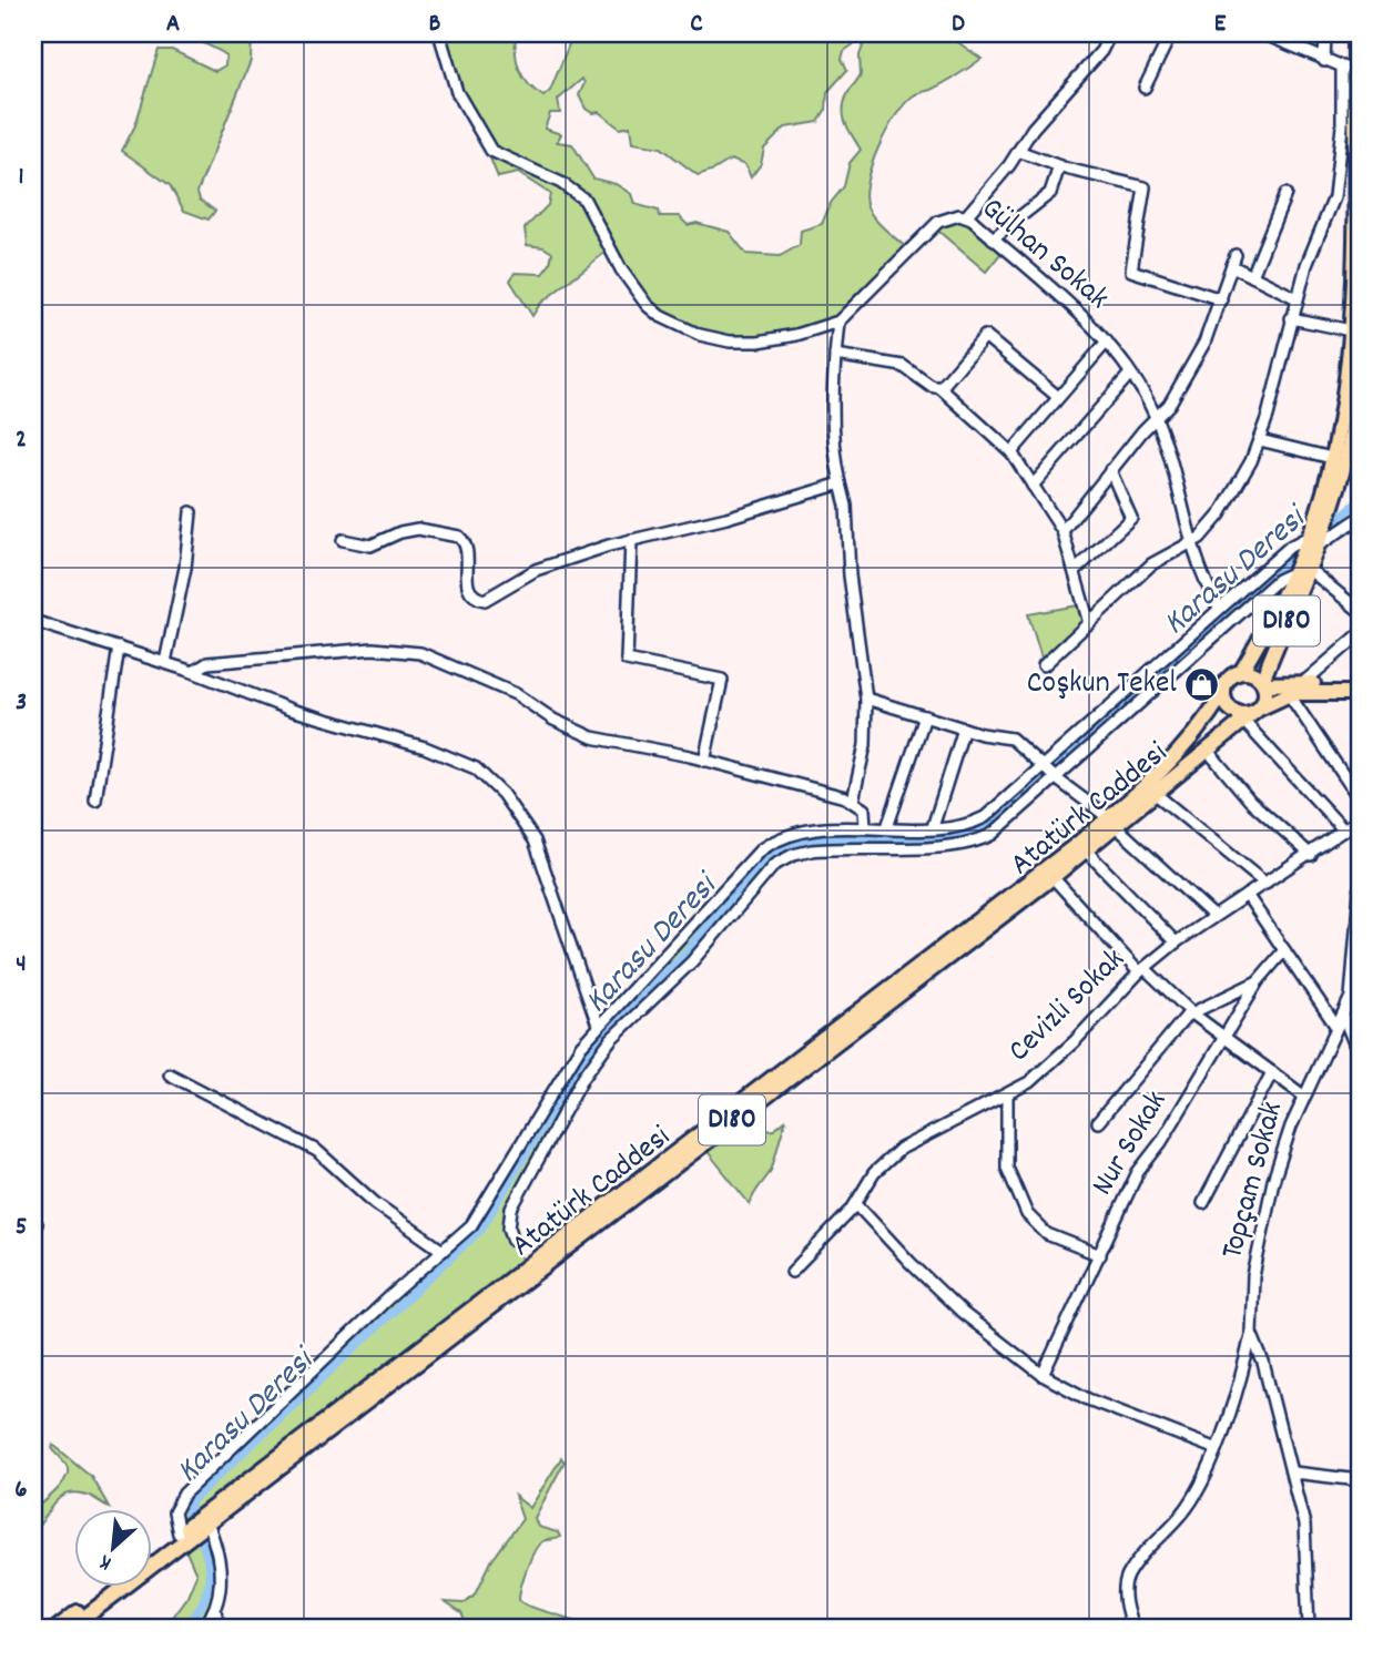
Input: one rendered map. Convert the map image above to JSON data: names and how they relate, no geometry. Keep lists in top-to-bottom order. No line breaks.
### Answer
{"streets":{"highway":["D180","Atatürk Caddesi"],"street":["Gülhan Sokak","Cevizli Sokak","Nur Sokak","Topçam Sokak"]},"crossings":[["D180","Atatürk Caddesi"]],"water":["Karasu Deresi"],"places":{"shop":["Coşkun Tekel"]},"north":"bottom left","grid":{"columns":["A","B","C","D","E"],"rows":["1","2","3","4","5","6"]}}
